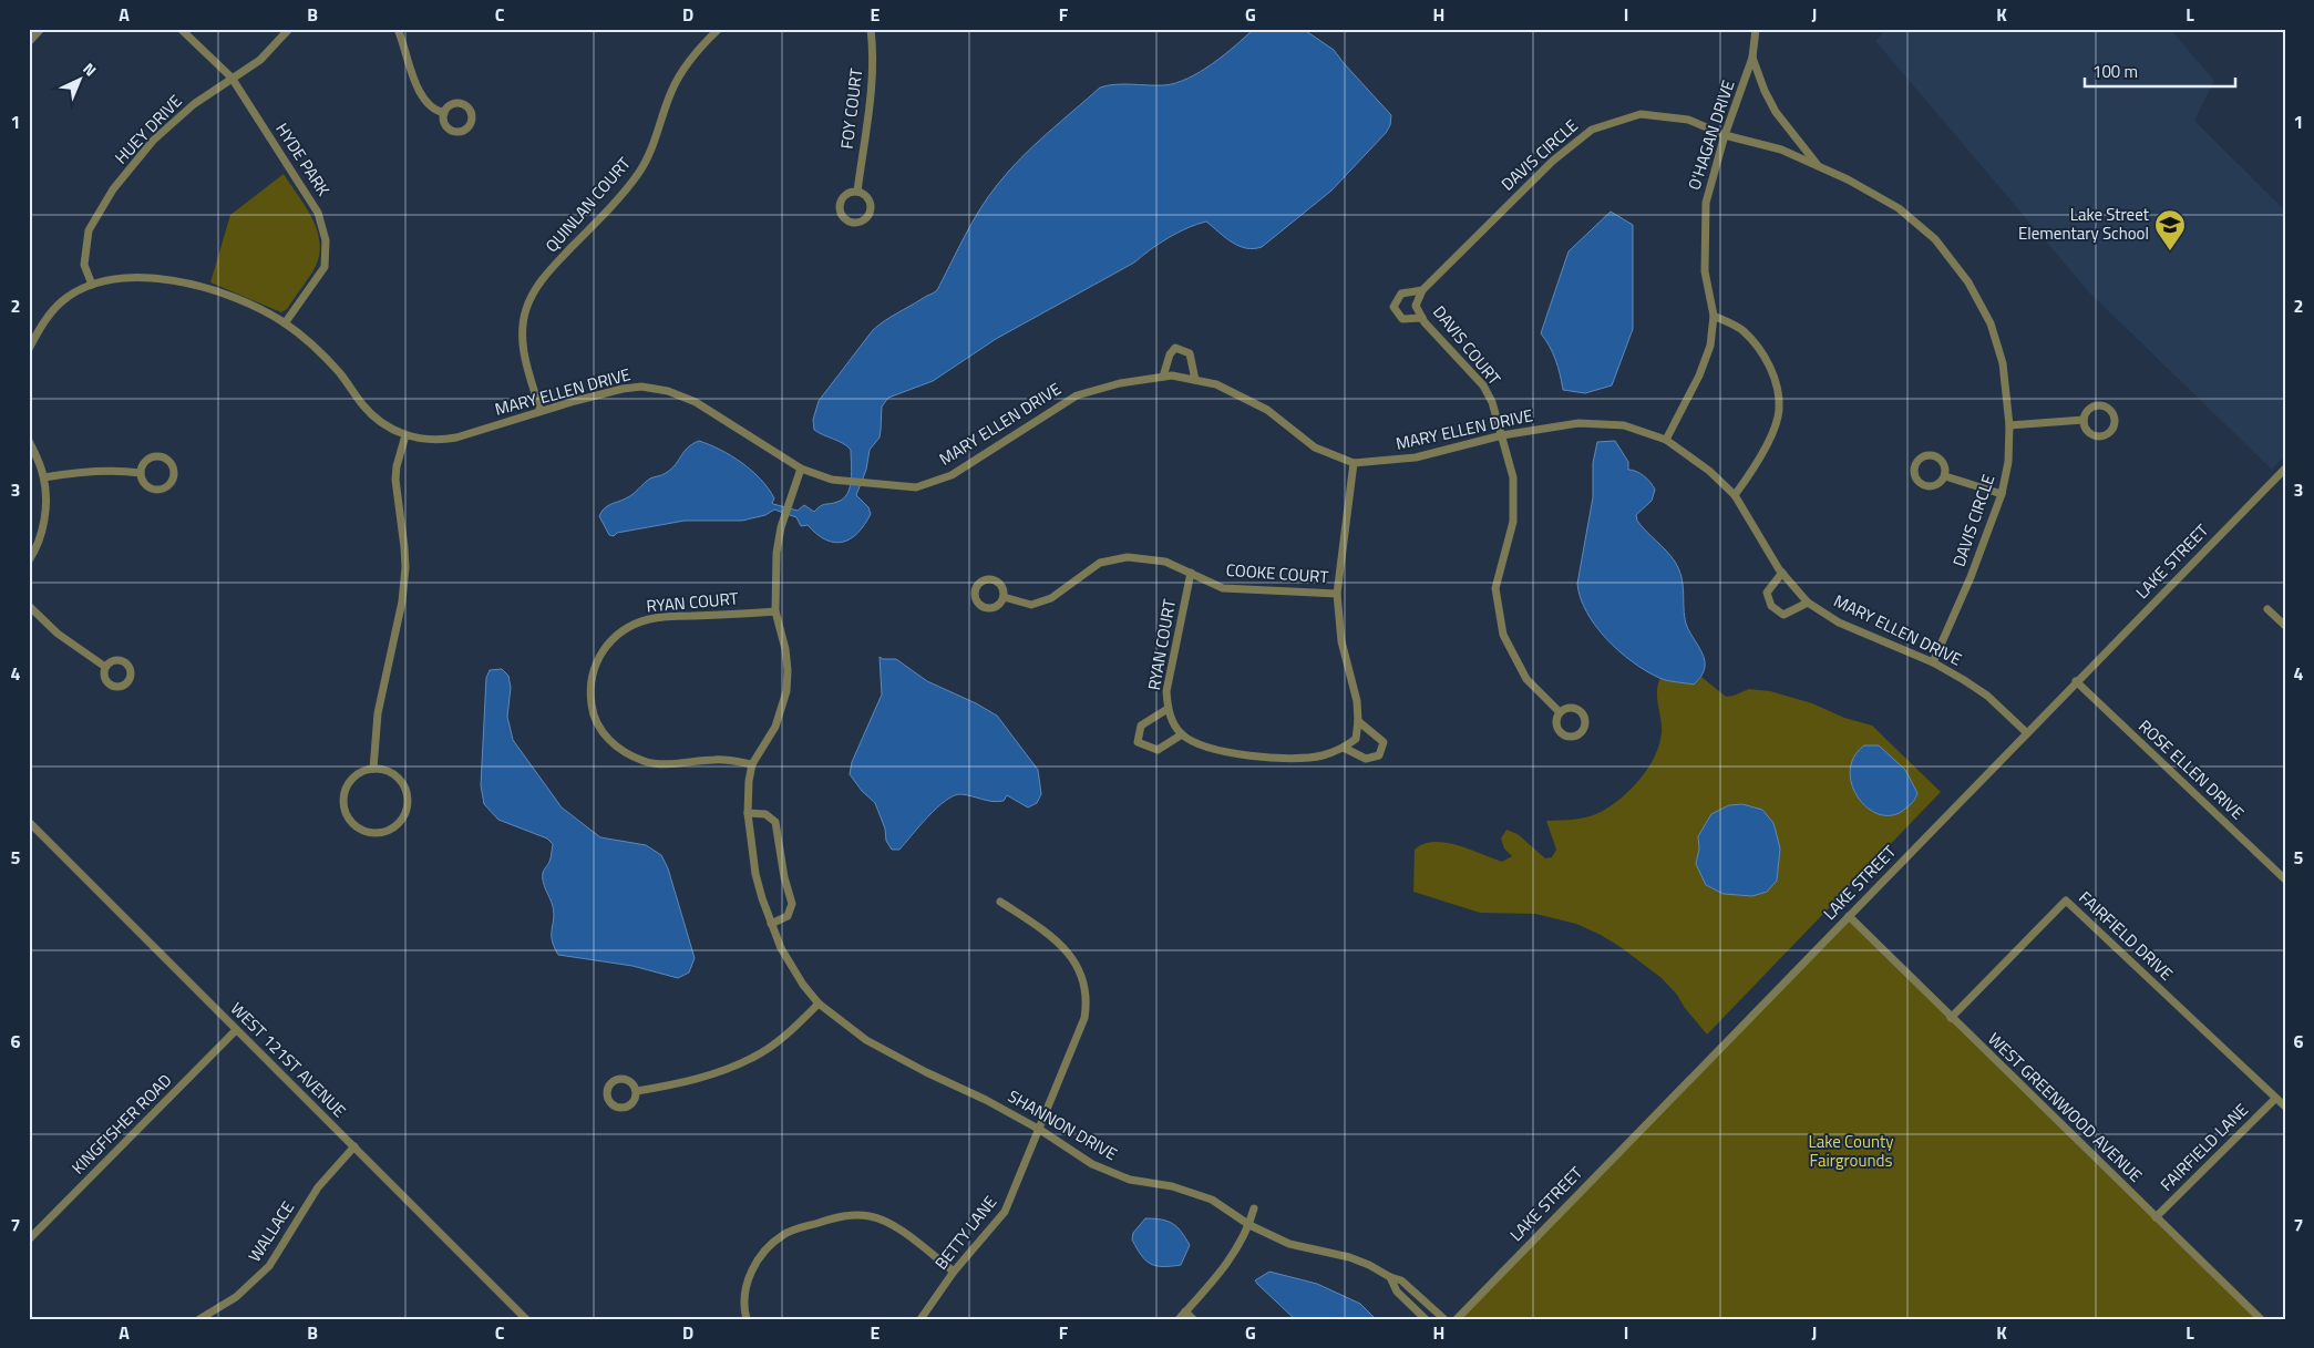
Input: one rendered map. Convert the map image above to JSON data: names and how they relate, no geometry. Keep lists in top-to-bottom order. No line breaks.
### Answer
{"streets":{"street":["FOY COURT","HUEY DRIVE","O'HAGAN DRIVE","DAVIS CIRCLE","HYDE PARK","QUINLAN COURT","DAVIS COURT","MARY ELLEN DRIVE","LAKE STREET","COOKE COURT","RYAN COURT","ROSE ELLEN DRIVE","FAIRFIELD DRIVE","WEST 121ST AVENUE","WEST GREENWOOD AVENUE","KINGFISHER ROAD","SHANNON DRIVE","FAIRFIELD LANE","WALLACE","BETTY LANE"]},"crossings":[["HUEY DRIVE","HYDE PARK"],["HUEY DRIVE","MARY ELLEN DRIVE"],["O'HAGAN DRIVE","DAVIS CIRCLE"],["O'HAGAN DRIVE","MARY ELLEN DRIVE"],["DAVIS CIRCLE","DAVIS COURT"],["DAVIS CIRCLE","MARY ELLEN DRIVE"],["HYDE PARK","MARY ELLEN DRIVE"],["QUINLAN COURT","MARY ELLEN DRIVE"],["DAVIS COURT","MARY ELLEN DRIVE"],["MARY ELLEN DRIVE","LAKE STREET"],["MARY ELLEN DRIVE","SHANNON DRIVE"],["LAKE STREET","ROSE ELLEN DRIVE"],["LAKE STREET","WEST GREENWOOD AVENUE"],["COOKE COURT","RYAN COURT"],["RYAN COURT","SHANNON DRIVE"],["FAIRFIELD DRIVE","WEST GREENWOOD AVENUE"],["FAIRFIELD DRIVE","FAIRFIELD LANE"],["WEST 121ST AVENUE","KINGFISHER ROAD"],["WEST 121ST AVENUE","WALLACE"],["WEST GREENWOOD AVENUE","FAIRFIELD LANE"],["SHANNON DRIVE","BETTY LANE"]],"parks":["Lake County Fairgrounds"],"places":{"school or university":["Lake Street Elementary School"]},"scale_bar":"100 m","north":"top right","grid":{"columns":["A","B","C","D","E","F","G","H","I","J","K","L"],"rows":["1","2","3","4","5","6","7"]}}
